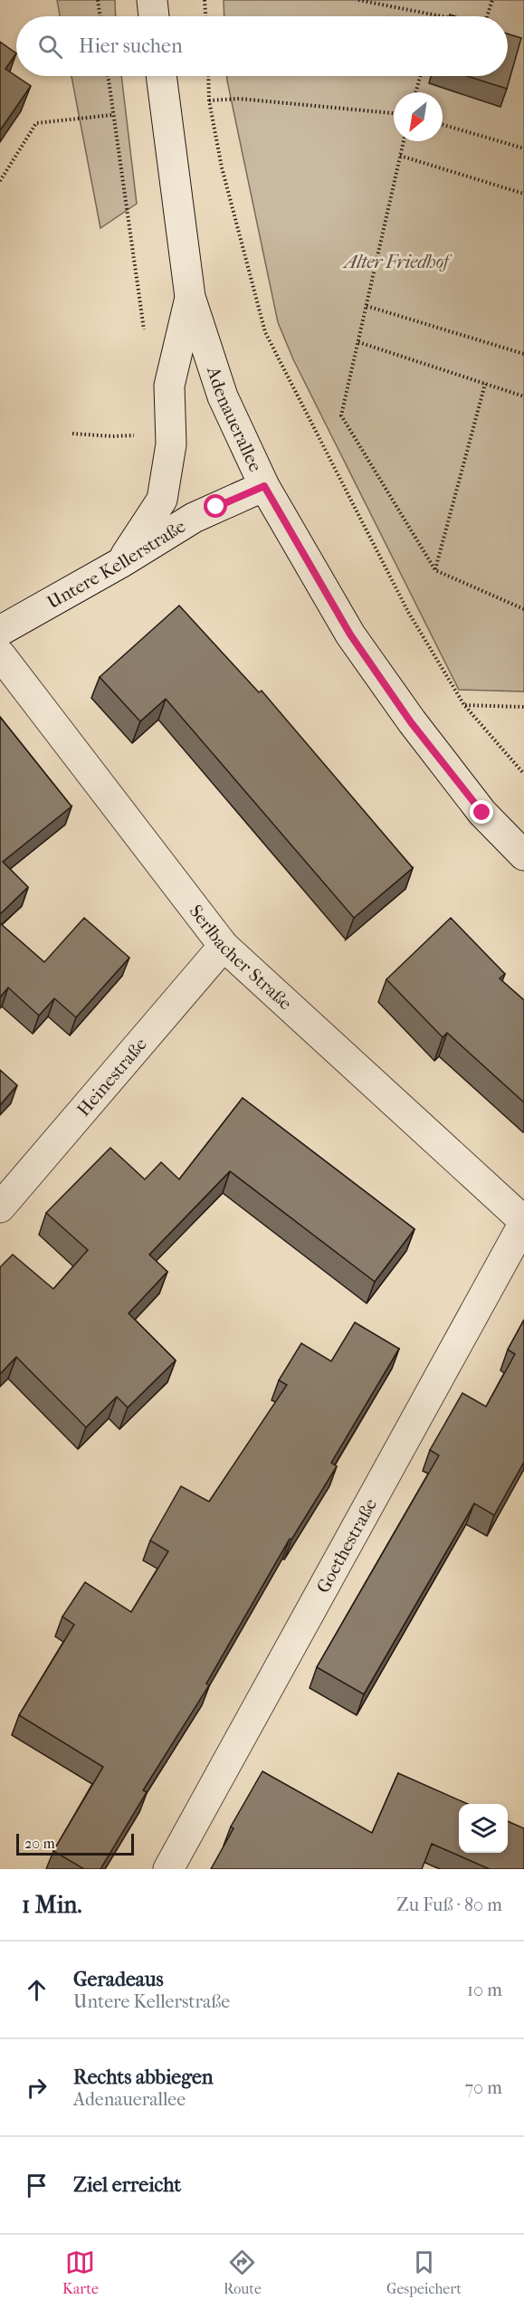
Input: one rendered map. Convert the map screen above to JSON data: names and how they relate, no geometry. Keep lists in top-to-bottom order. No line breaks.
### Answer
{"streets":{"street":["Adenauerallee","Untere Kellerstraße","Serlbacher Straße","Heinestraße","Goethestraße"]},"crossings":[["Adenauerallee","Untere Kellerstraße"],["Serlbacher Straße","Heinestraße"],["Serlbacher Straße","Goethestraße"]],"parks":["Alter Friedhof"],"scale_bar":"20 m","north":"bottom left","page":{"search":"Hier suchen","scale":"20 m","heading":["1 Min.","Zu Fuß · 80 m"],"list":[["Geradeaus","Untere Kellerstraße","10 m"],["Rechts abbiegen","Adenauerallee","70 m"],"Ziel erreicht"],"nav":["Karte","Route","Gespeichert"]}}
